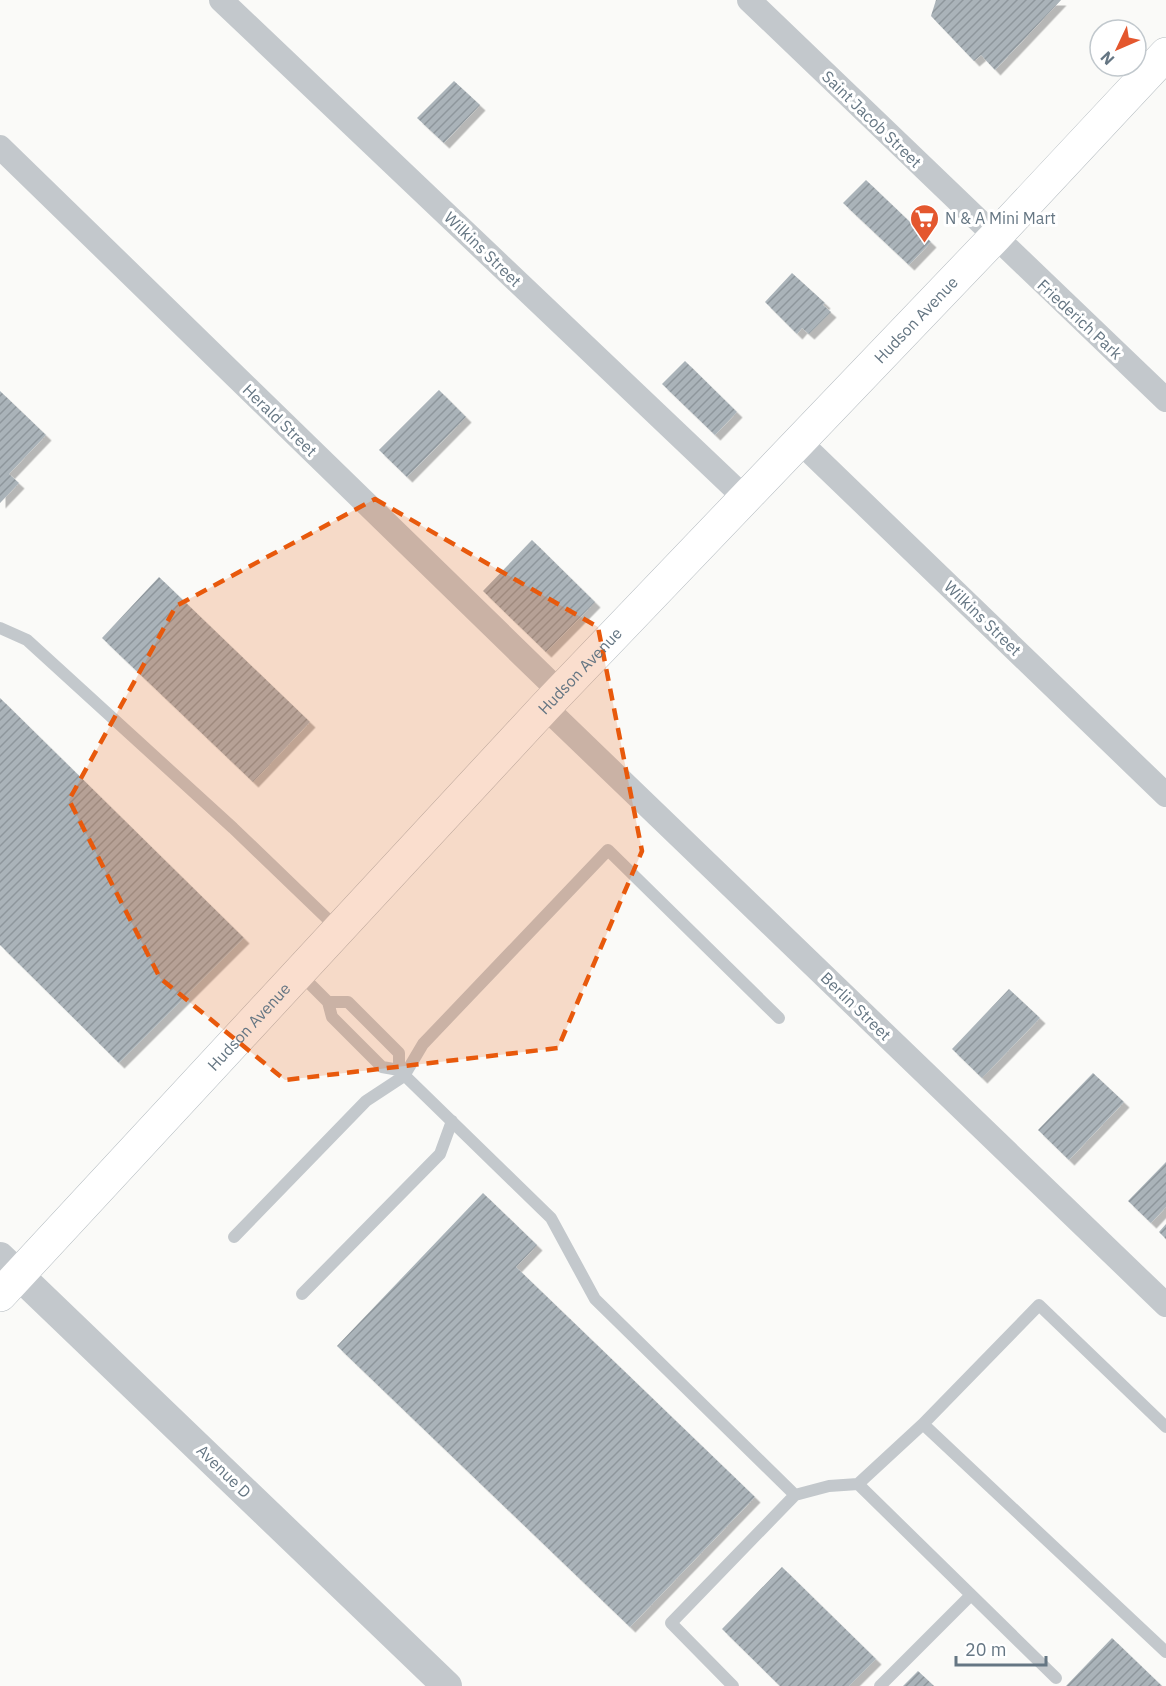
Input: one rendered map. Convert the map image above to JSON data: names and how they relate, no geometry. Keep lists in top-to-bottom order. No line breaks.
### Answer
{"streets":{"main road":["Hudson Avenue"],"street":["Saint Jacob Street","Wilkins Street","Friederich Park","Herald Street","Berlin Street","Avenue D"]},"crossings":[["Saint Jacob Street","Friederich Park"],["Saint Jacob Street","Hudson Avenue"],["Wilkins Street","Hudson Avenue"],["Friederich Park","Hudson Avenue"],["Hudson Avenue","Herald Street"],["Hudson Avenue","Berlin Street"],["Hudson Avenue","Avenue D"],["Herald Street","Berlin Street"]],"places":{"supermarket":["N & A Mini Mart"]},"scale_bar":"20 m","north":"bottom left"}
